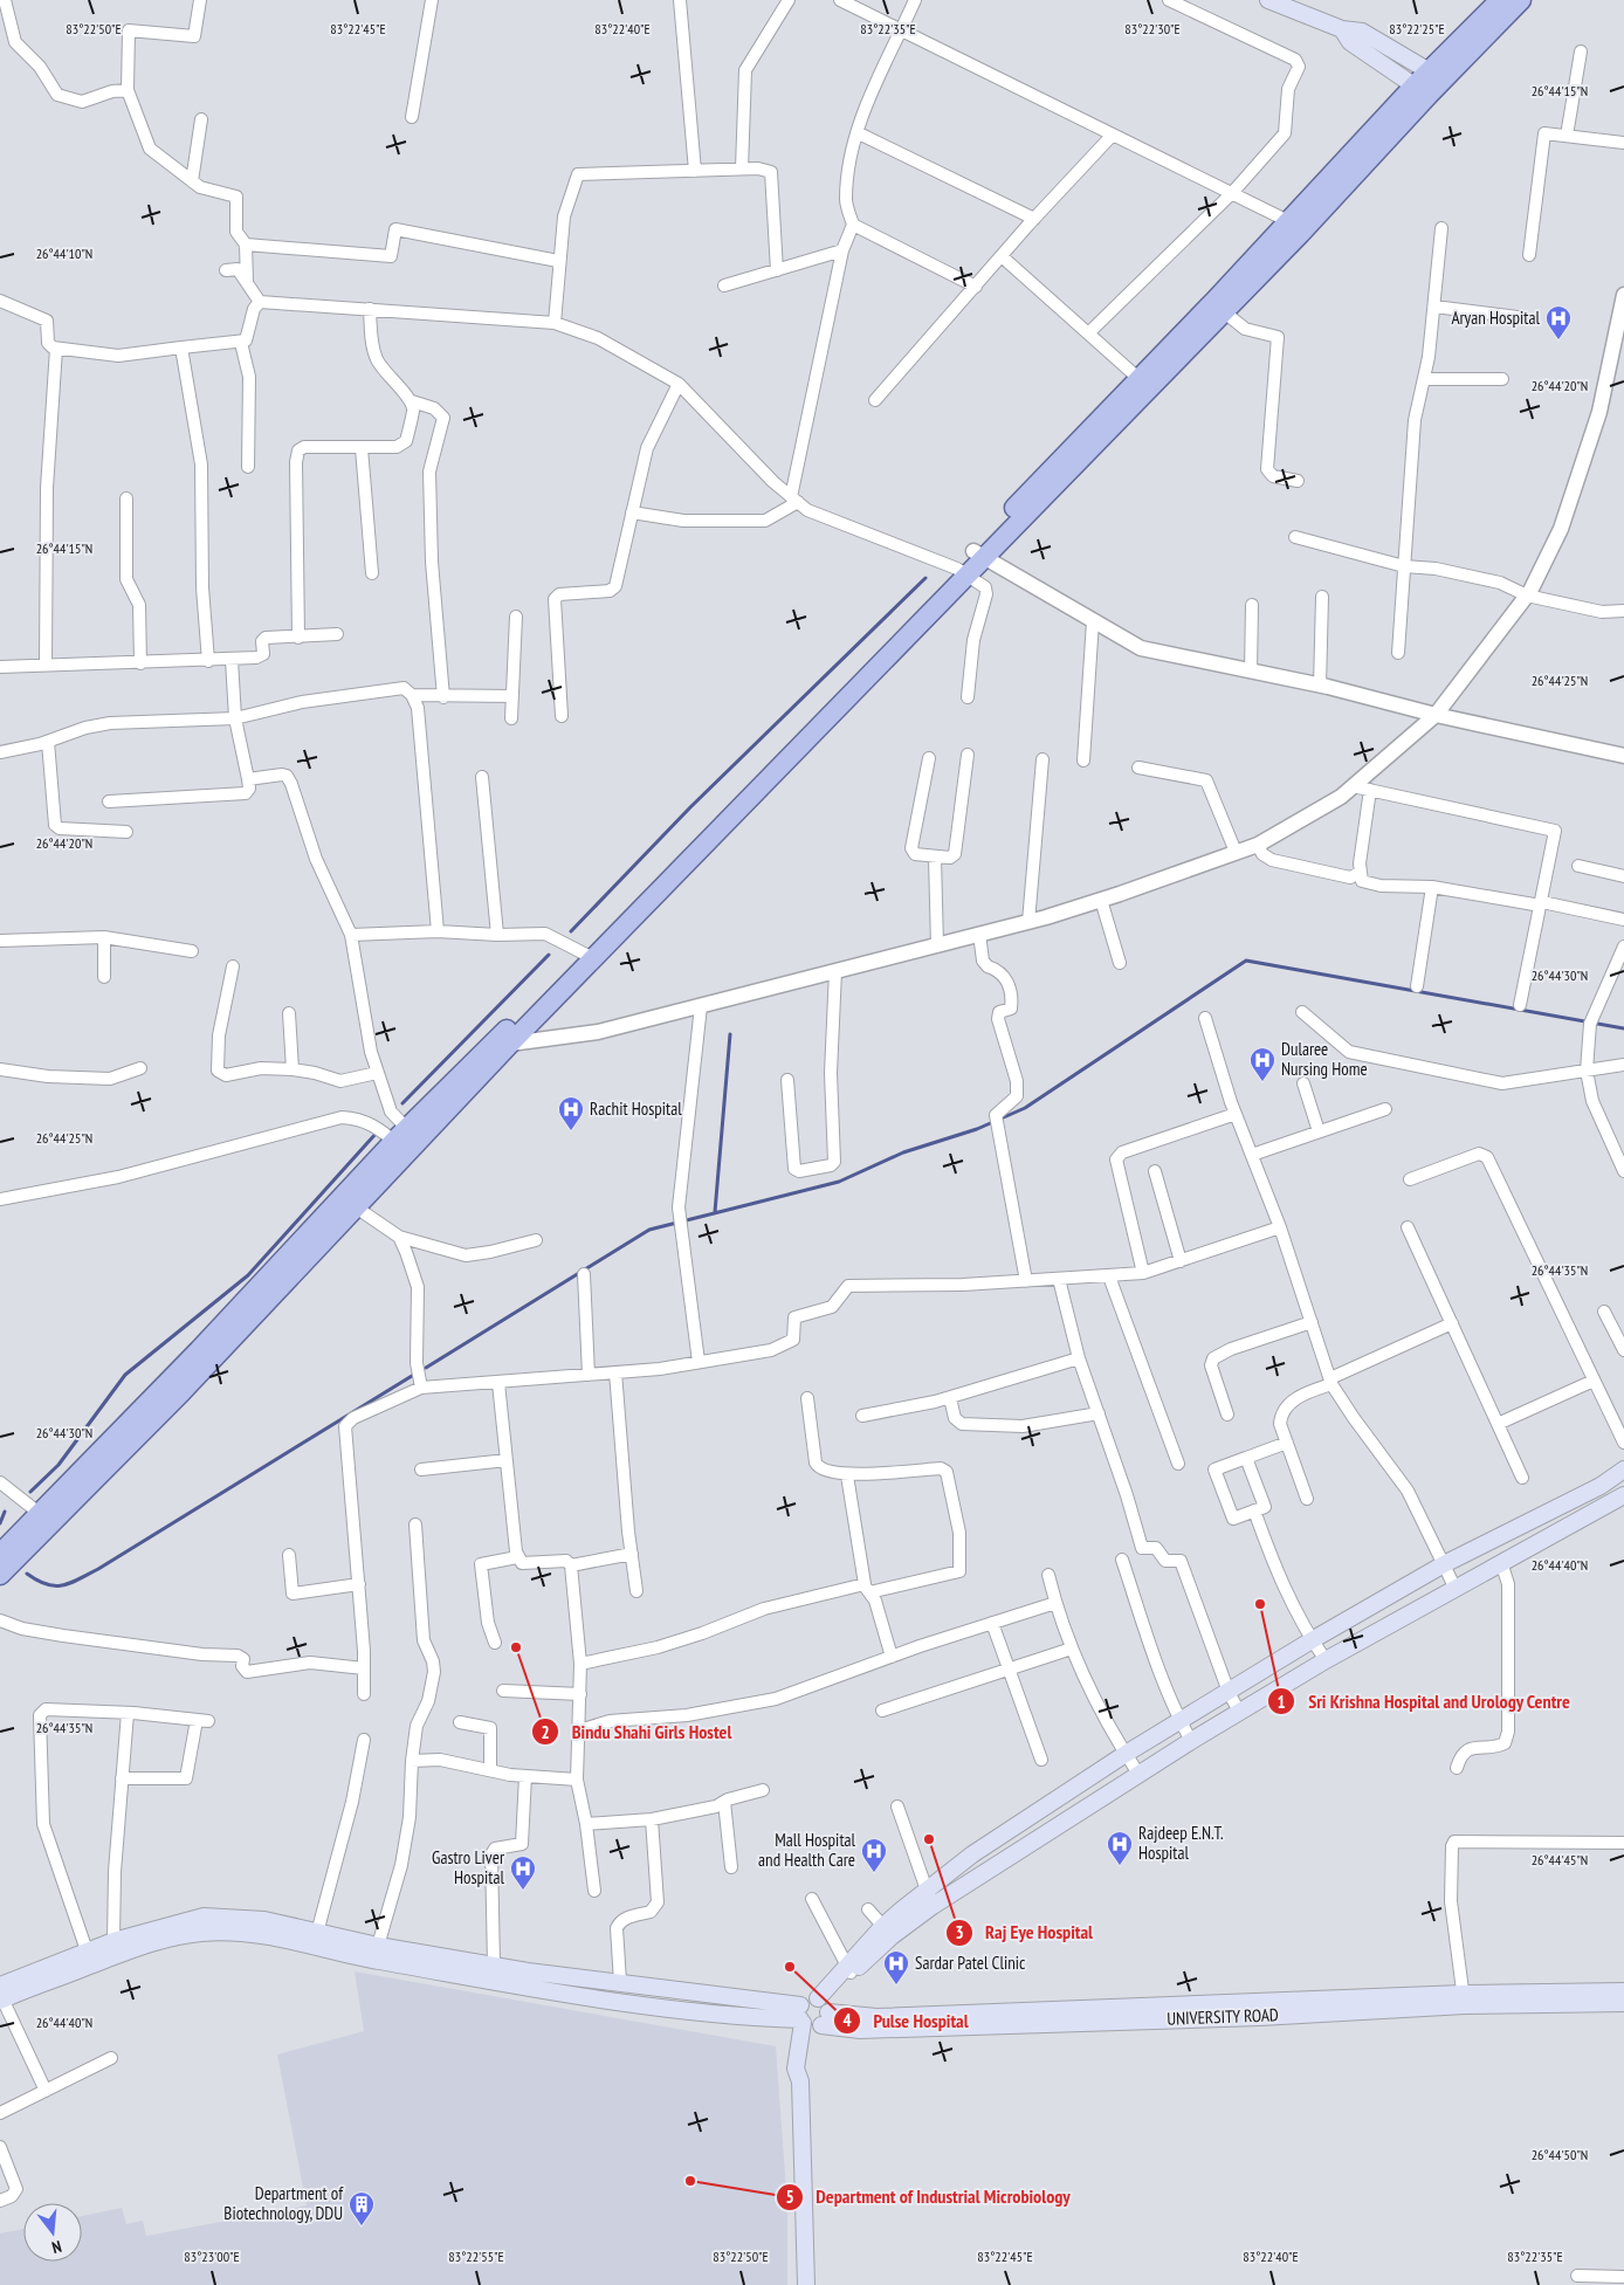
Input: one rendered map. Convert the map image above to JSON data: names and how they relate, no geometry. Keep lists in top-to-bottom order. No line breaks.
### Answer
{"streets":{"main road":["UNIVERSITY ROAD"]},"places":{"hospital":["Aryan Hospital","Dularee Nursing Home","Rachit Hospital","Rajdeep E.N.T. Hospital","Mall Hospital and Health Care","Gastro Liver Hospital","Sardar Patel Clinic"],"other":["Sri Krishna Hospital and Urology Centre","Bindu Shahi Girls Hostel","Raj Eye Hospital","Pulse Hospital","Department of Industrial Microbiology"],"building":["Department of Biotechnology, DDU"]},"north":"bottom","coordinates":["83°22'50\"E","83°22'45\"E","83°22'40\"E","83°22'35\"E","83°22'30\"E","83°22'25\"E","26°44'15\"N","26°44'10\"N","26°44'20\"N","26°44'25\"N","26°44'30\"N","26°44'35\"N","26°44'40\"N","26°44'45\"N","26°44'50\"N","83°23'00\"E","83°22'55\"E"]}
